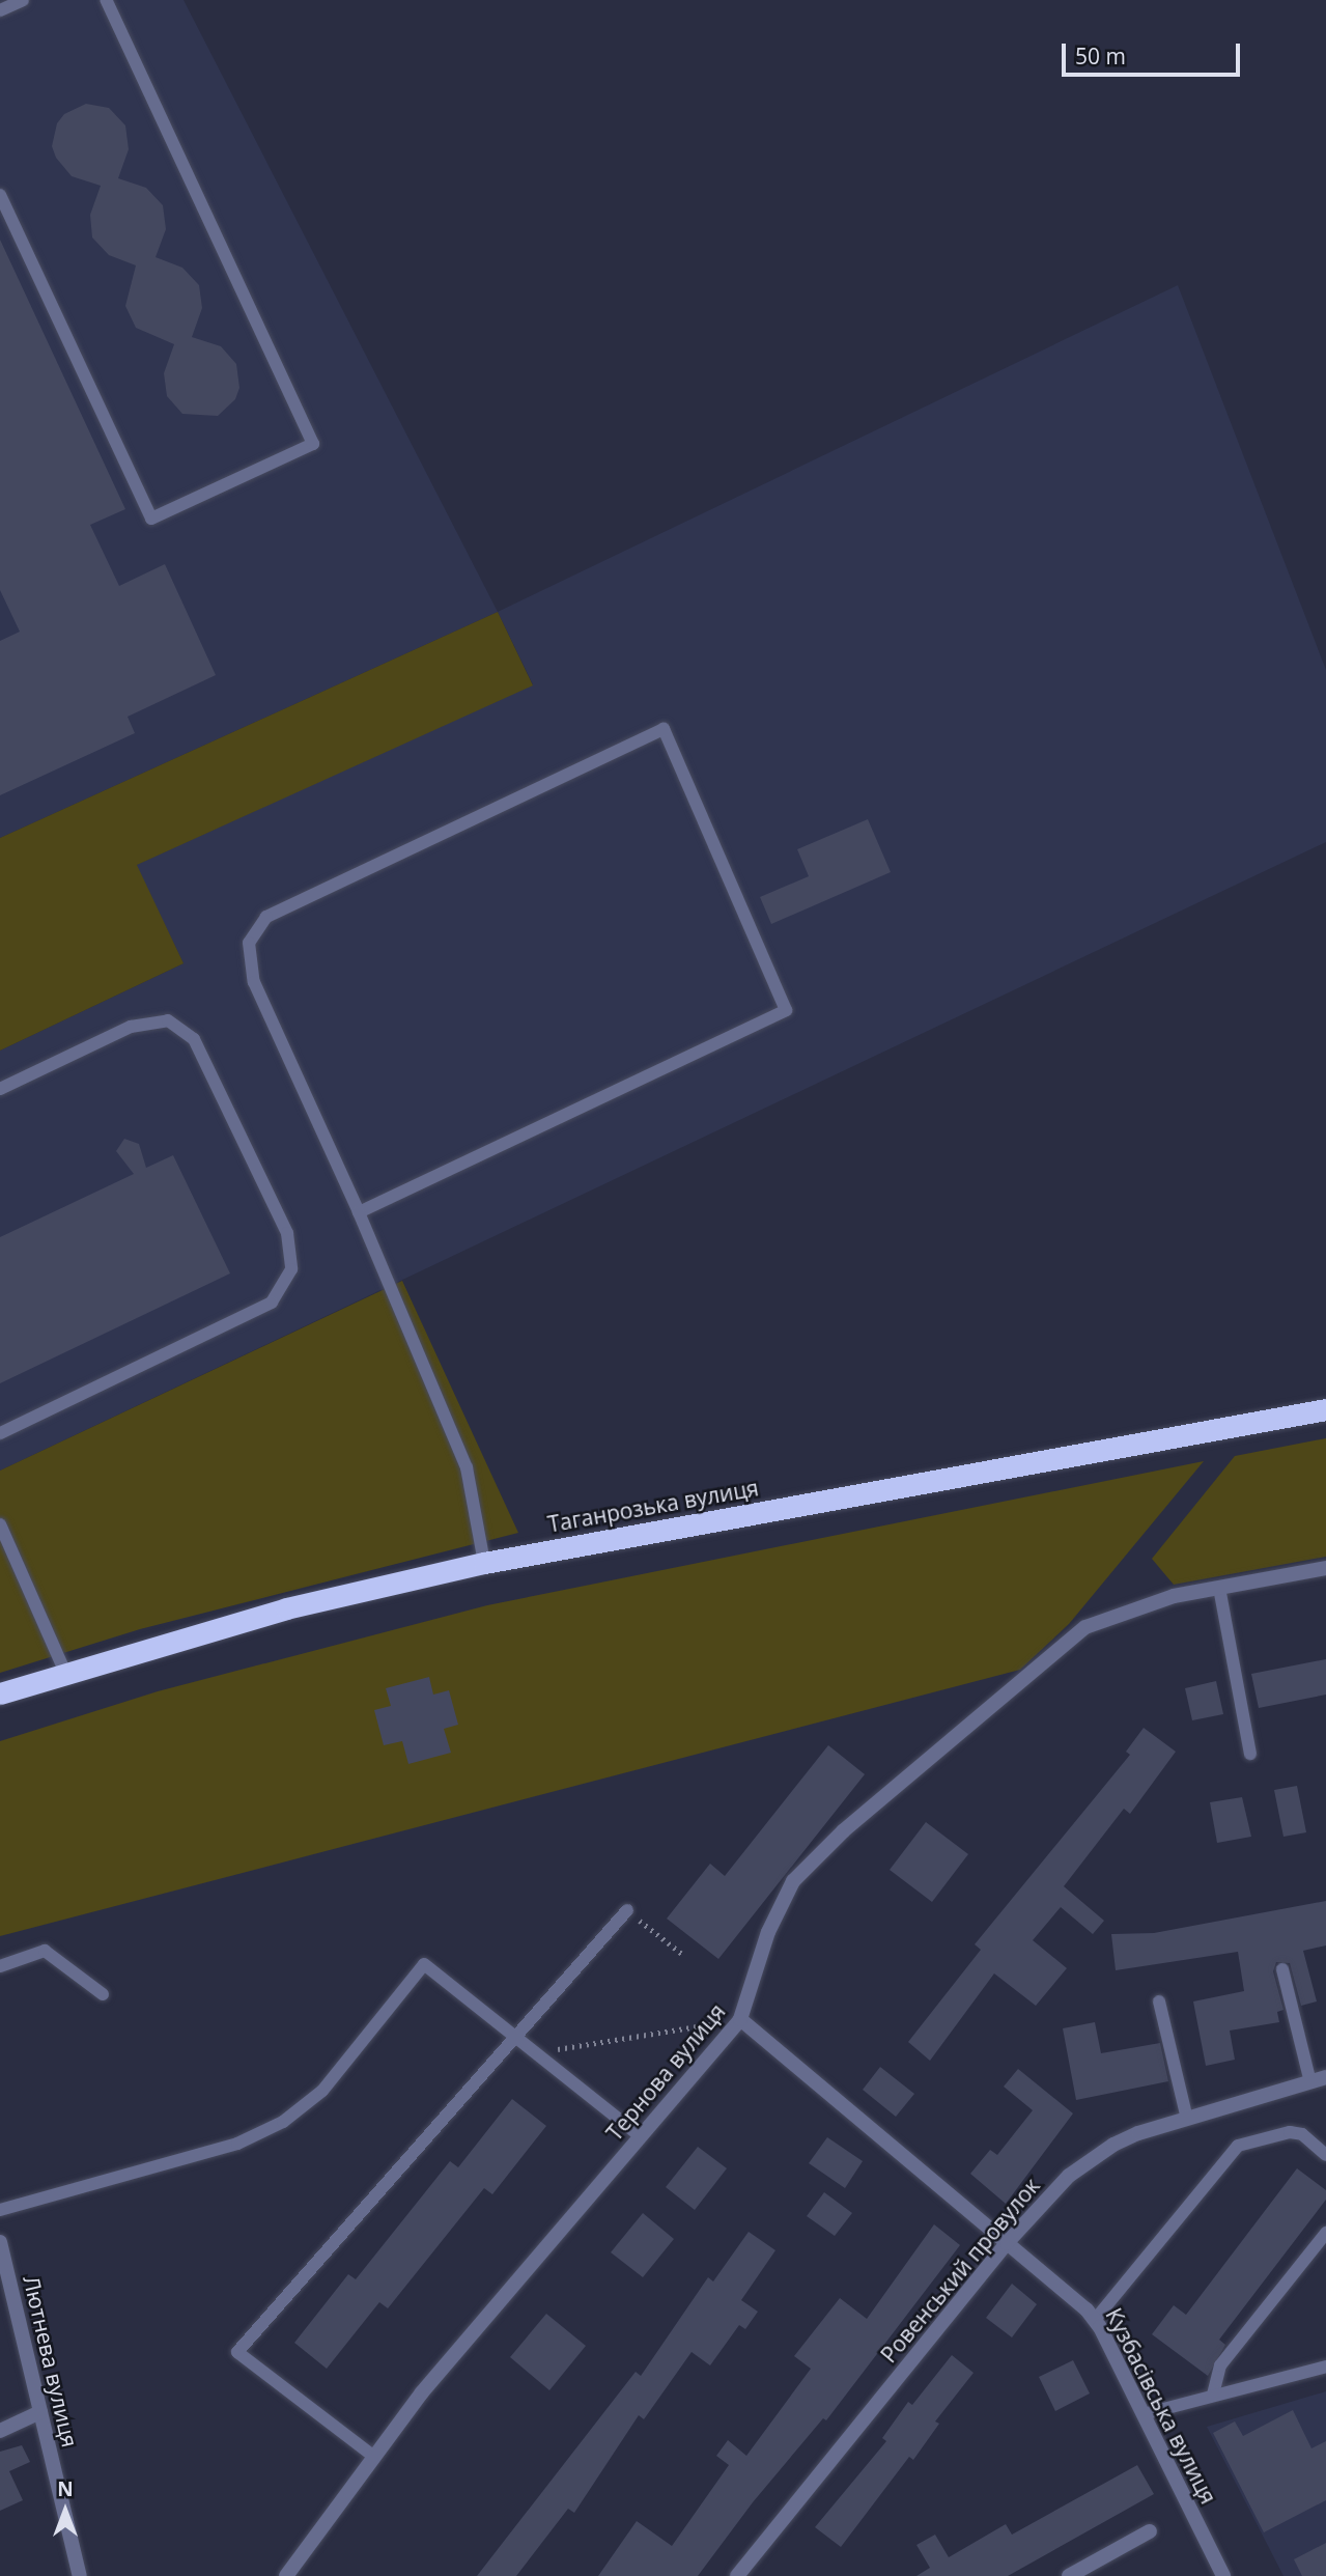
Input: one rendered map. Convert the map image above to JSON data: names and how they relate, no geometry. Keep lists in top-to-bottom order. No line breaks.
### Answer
{"streets":{"highway":["Таганрозька вулиця"],"street":["Тернова вулиця","Ровенський провулок","Лютнева вулиця","Кузбасівська вулиця"]},"crossings":[["Тернова вулиця","Кузбасівська вулиця"],["Ровенський провулок","Кузбасівська вулиця"]],"scale_bar":"50 m","north":"top"}
